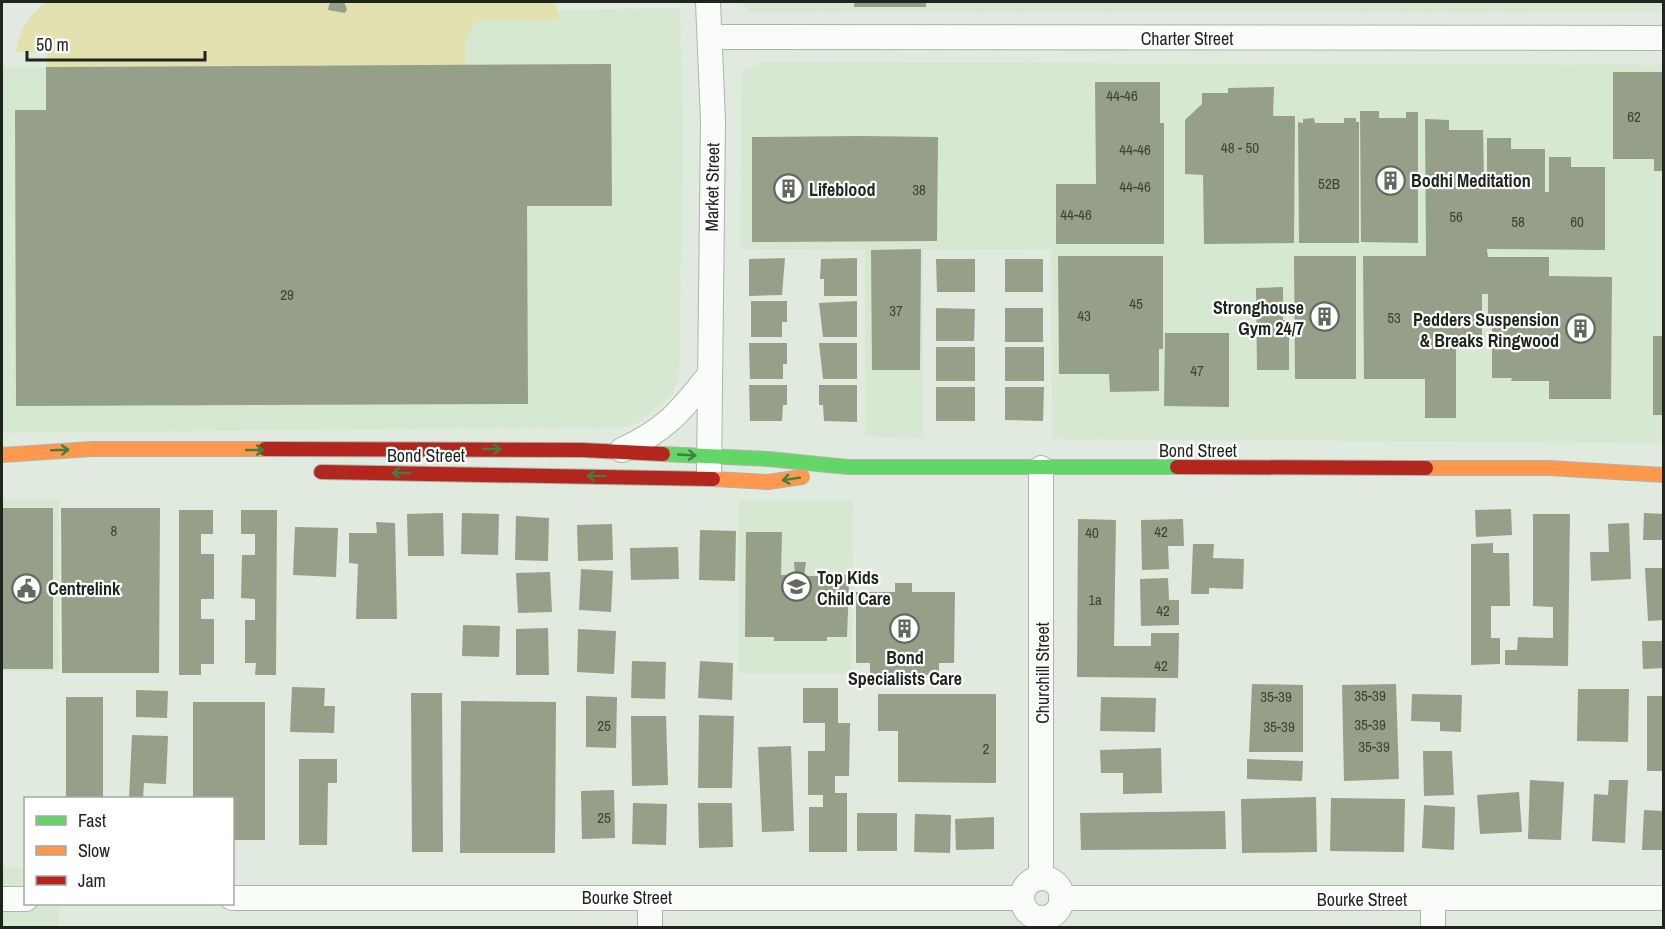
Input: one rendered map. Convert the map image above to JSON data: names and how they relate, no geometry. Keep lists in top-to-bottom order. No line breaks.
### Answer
{"streets":{"street":["Charter Street","Market Street","Bond Street","Churchill Street","Bourke Street"]},"crossings":[["Charter Street","Market Street"],["Market Street","Bond Street"],["Bond Street","Churchill Street"],["Churchill Street","Bourke Street"]],"places":{"building":["Bodhi Meditation","Lifeblood","Stronghouse Gym 24/7","Pedders Suspension & Breaks Ringwood","Bond Specialists Care"],"school or university":["Top Kids Child Care"],"public building":["Centrelink"]},"house_numbers":["44-46","62","48 - 50","44-46","52B","44-46","38","44-46","56","58","60","29","45","37","43","53","47","8","42","40","1a","42","42","35-39","35-39","35-39","25","35-39","35-39","2","25"],"legend":["Fast","Slow","Jam"],"scale_bar":"50 m"}
